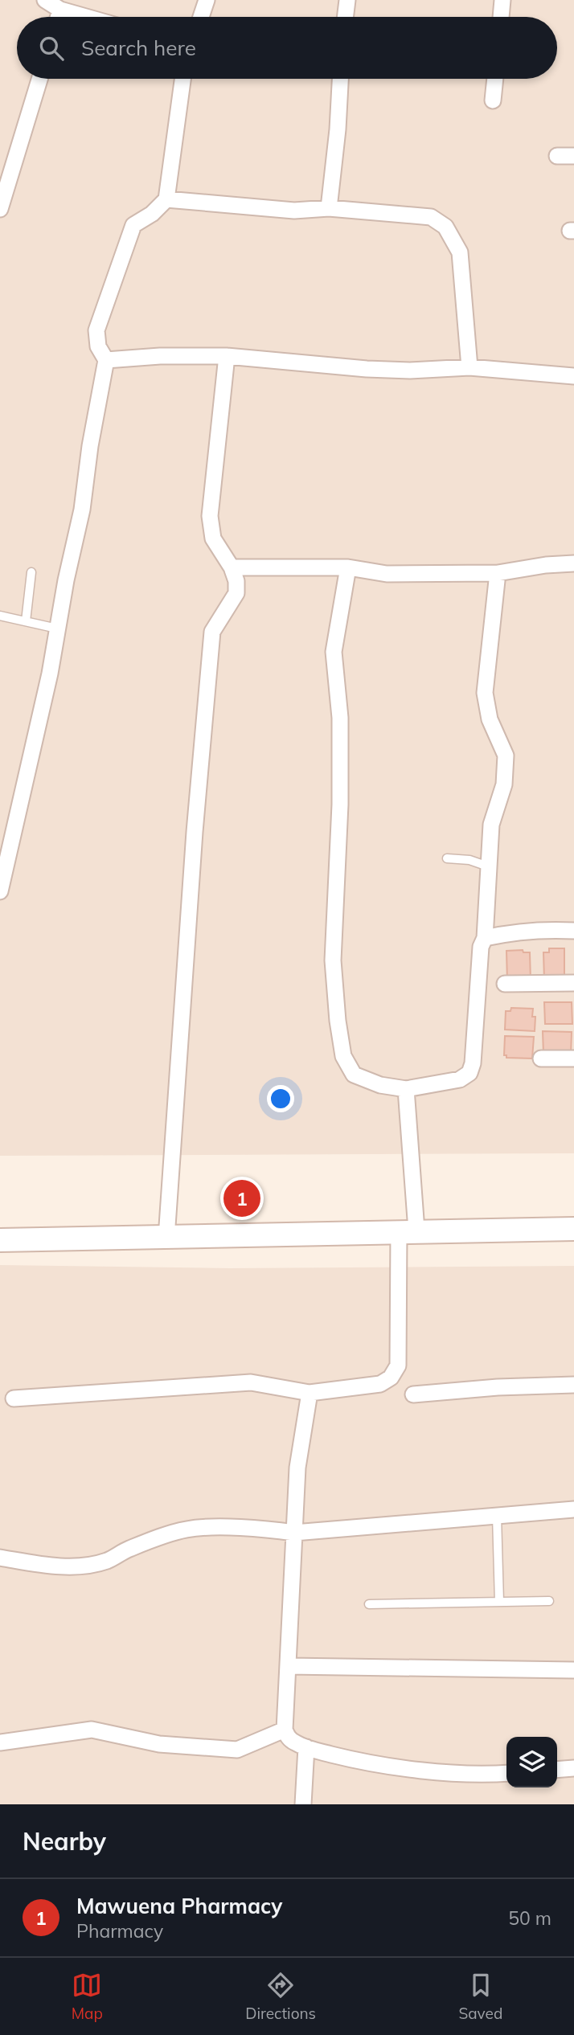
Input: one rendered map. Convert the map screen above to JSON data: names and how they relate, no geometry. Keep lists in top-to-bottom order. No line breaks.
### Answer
{"page":{"search":"Search here","pins":"1","heading":"Nearby","list":[{"mark":"1","name":"Mawuena Pharmacy","note":"Pharmacy","value":"50 m"}],"nav":["Map","Directions","Saved"]}}
